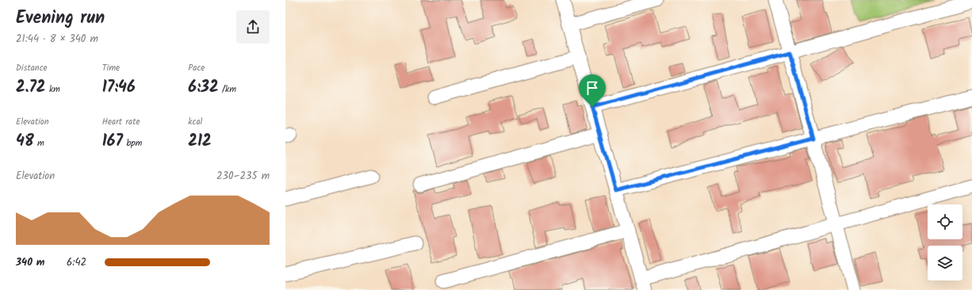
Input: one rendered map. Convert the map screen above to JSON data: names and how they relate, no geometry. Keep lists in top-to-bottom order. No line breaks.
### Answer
{"page":{"heading":["Evening run","21:44 · 8 × 340 m"],"stats":[["Distance","2.72 km"],["Time","17:46"],["Pace","6:32 /km"],["Elevation","48 m"],["Heart rate","167 bpm"],["kcal","212"]],"chart":["Elevation","230–235 m"],"list":[{"name":"340 m","note":"6:42"}]}}
